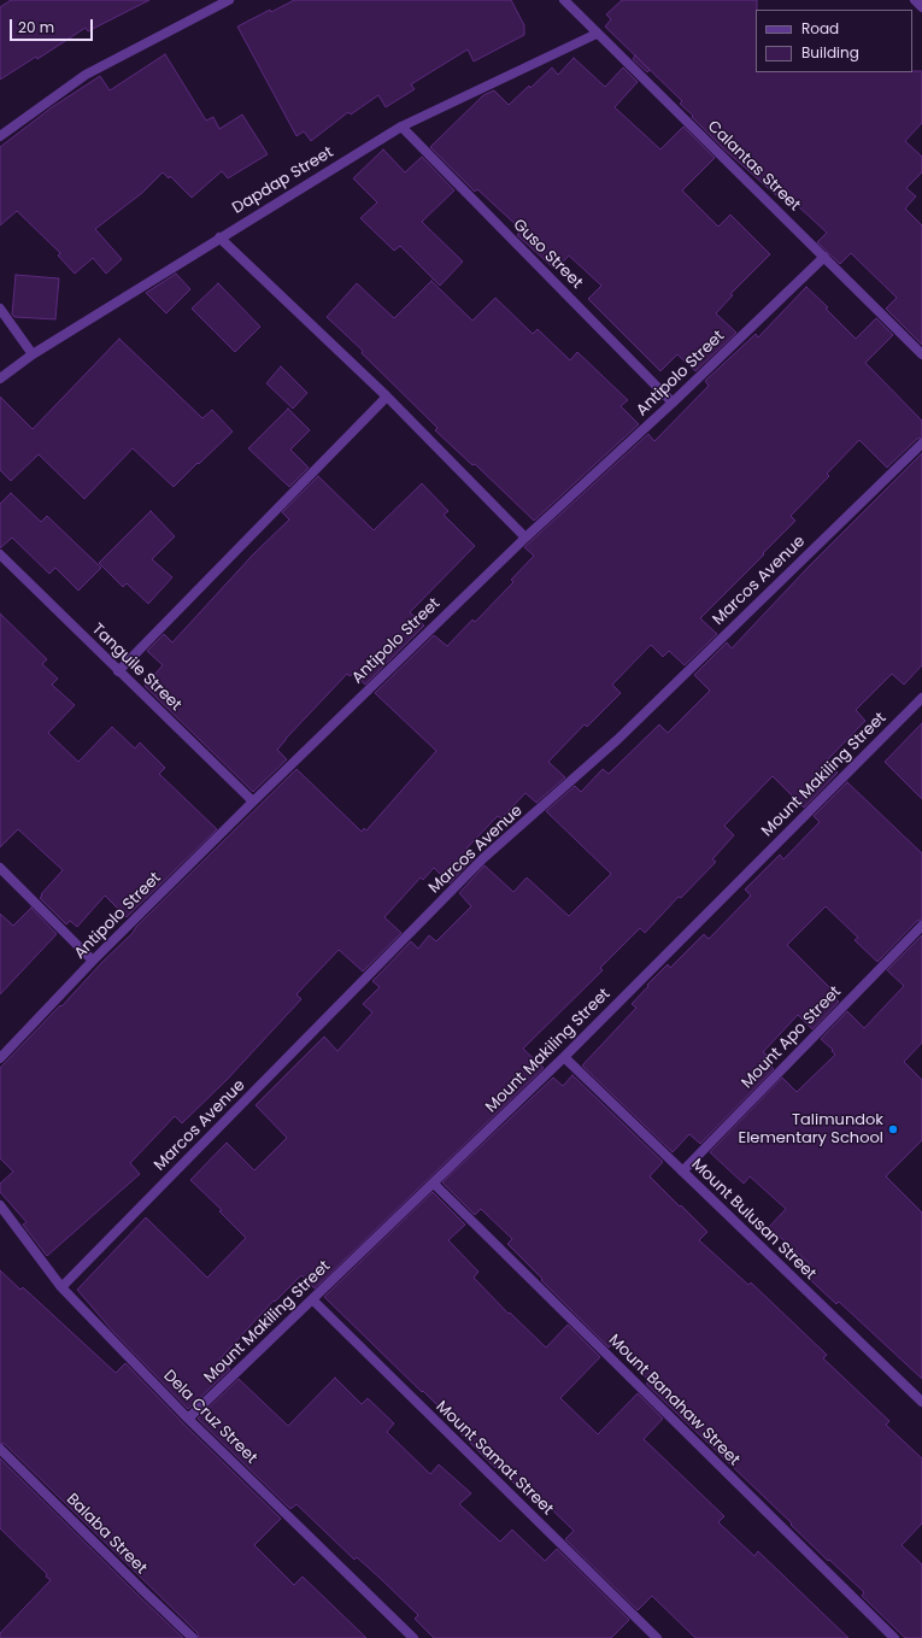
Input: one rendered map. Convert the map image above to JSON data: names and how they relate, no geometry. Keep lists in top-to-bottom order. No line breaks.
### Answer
{"streets":{"street":["Calantas Street","Dapdap Street","Guso Street","Antipolo Street","Marcos Avenue","Tanguile Street","Mount Makiling Street","Mount Apo Street","Mount Bulusan Street","Mount Banahaw Street","Dela Cruz Street","Mount Samat Street","Balaba Street"]},"crossings":[["Calantas Street","Dapdap Street"],["Calantas Street","Antipolo Street"],["Dapdap Street","Guso Street"],["Guso Street","Antipolo Street"],["Antipolo Street","Tanguile Street"],["Marcos Avenue","Dela Cruz Street"],["Mount Makiling Street","Mount Bulusan Street"],["Mount Makiling Street","Mount Banahaw Street"],["Mount Makiling Street","Dela Cruz Street"],["Mount Makiling Street","Mount Samat Street"],["Mount Apo Street","Mount Bulusan Street"]],"places":["Talimundok Elementary School"],"legend":["Road","Building"],"scale_bar":"20 m"}
